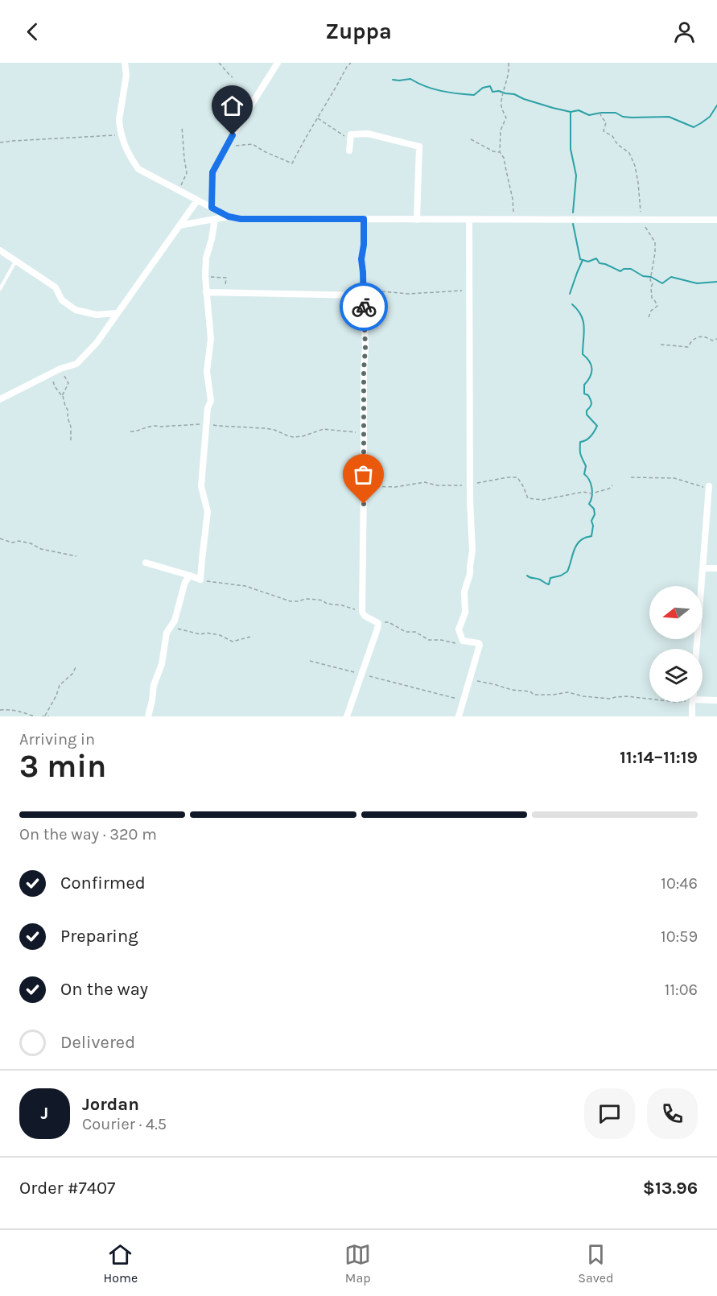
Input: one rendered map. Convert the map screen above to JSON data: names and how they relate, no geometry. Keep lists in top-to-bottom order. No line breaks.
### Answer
{"north":"left","page":{"header":"Zuppa","heading":["3 min","Arriving in","11:14–11:19"],"panel":["Jordan","Courier · 4.5","Order #7407","$13.96"],"bar":"On the way · 320 m","list":[["Confirmed","10:46"],["Preparing","10:59"],["On the way","11:06"],"Delivered"],"round":"J","tabs":["Home","Map","Saved"]}}
